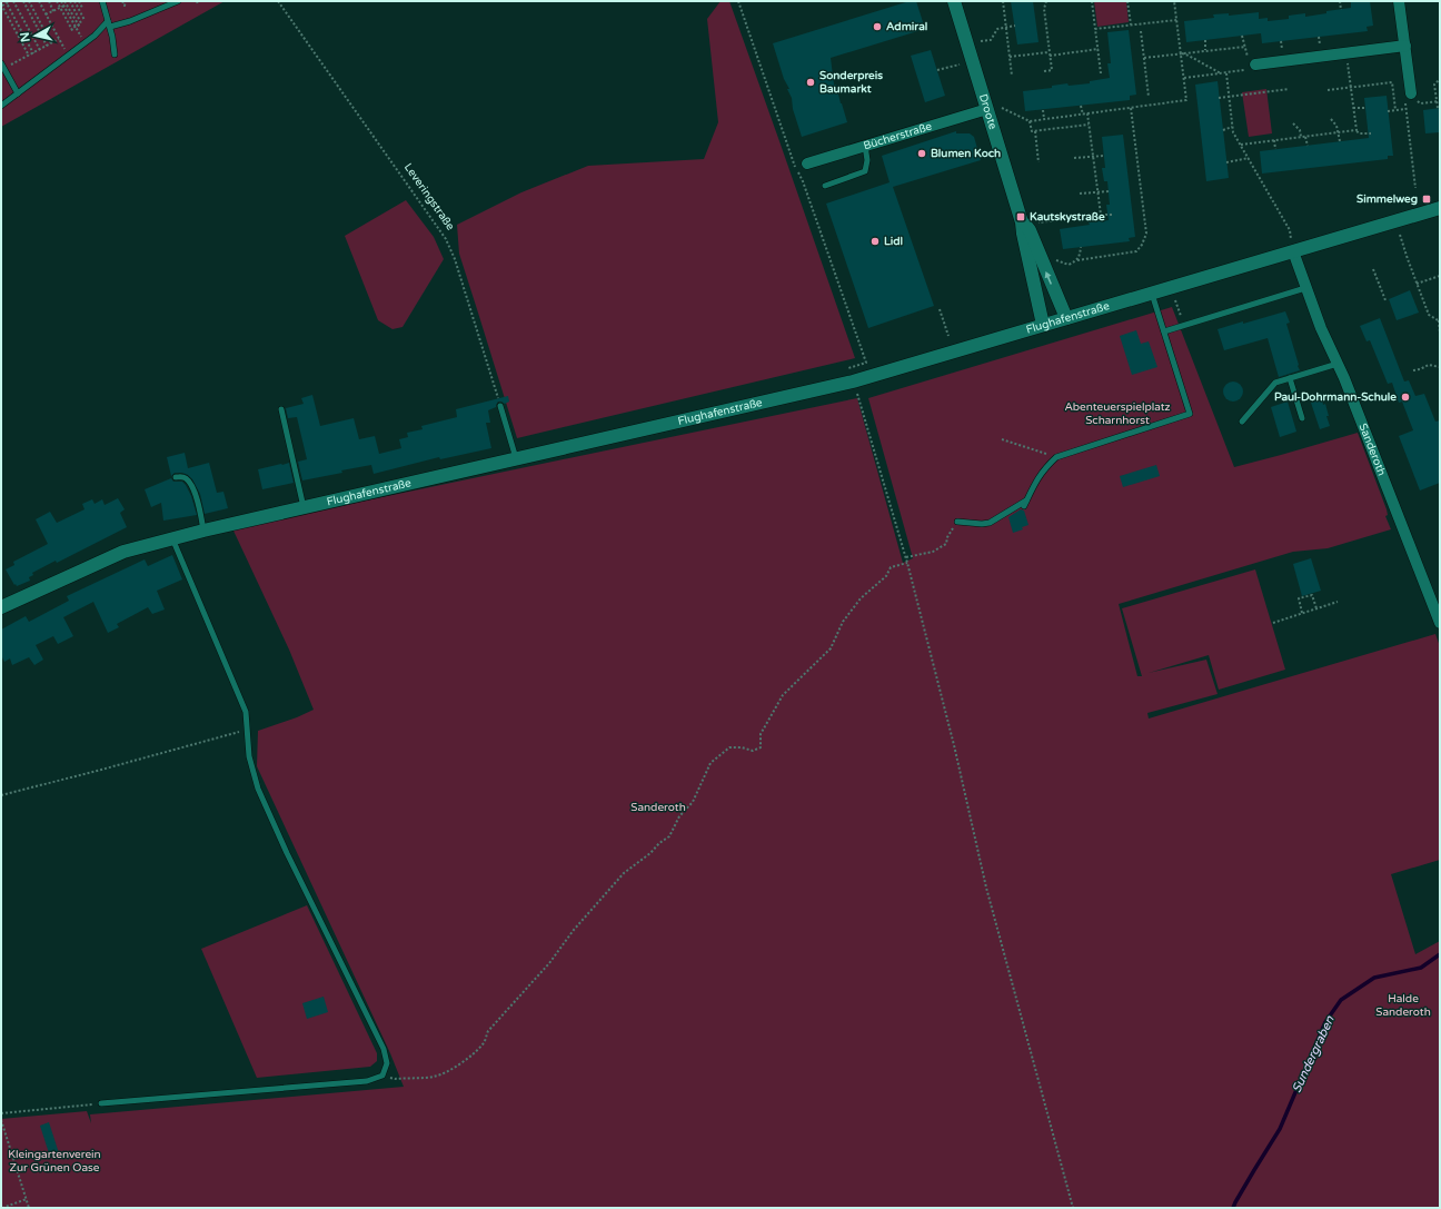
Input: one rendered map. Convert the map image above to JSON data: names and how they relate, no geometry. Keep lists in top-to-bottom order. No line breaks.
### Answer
{"streets":{"main road":["Droote","Flughafenstraße"],"street":["Bücherstraße","Sanderoth"],"path":["Leveringstraße"]},"crossings":[["Droote","Bücherstraße"],["Droote","Flughafenstraße"],["Flughafenstraße","Sanderoth"]],"water":["Sundergraben"],"parks":["Abenteuerspielplatz Scharnhorst","Sanderoth","Halde Sanderoth","Kleingartenverein Zur Grünen Oase"],"places":{"other":["Admiral","Sonderpreis Baumarkt","Blumen Koch","Lidl","Paul-Dohrmann-Schule"],"transit":["Simmelweg","Kautskystraße"]},"north":"left"}
